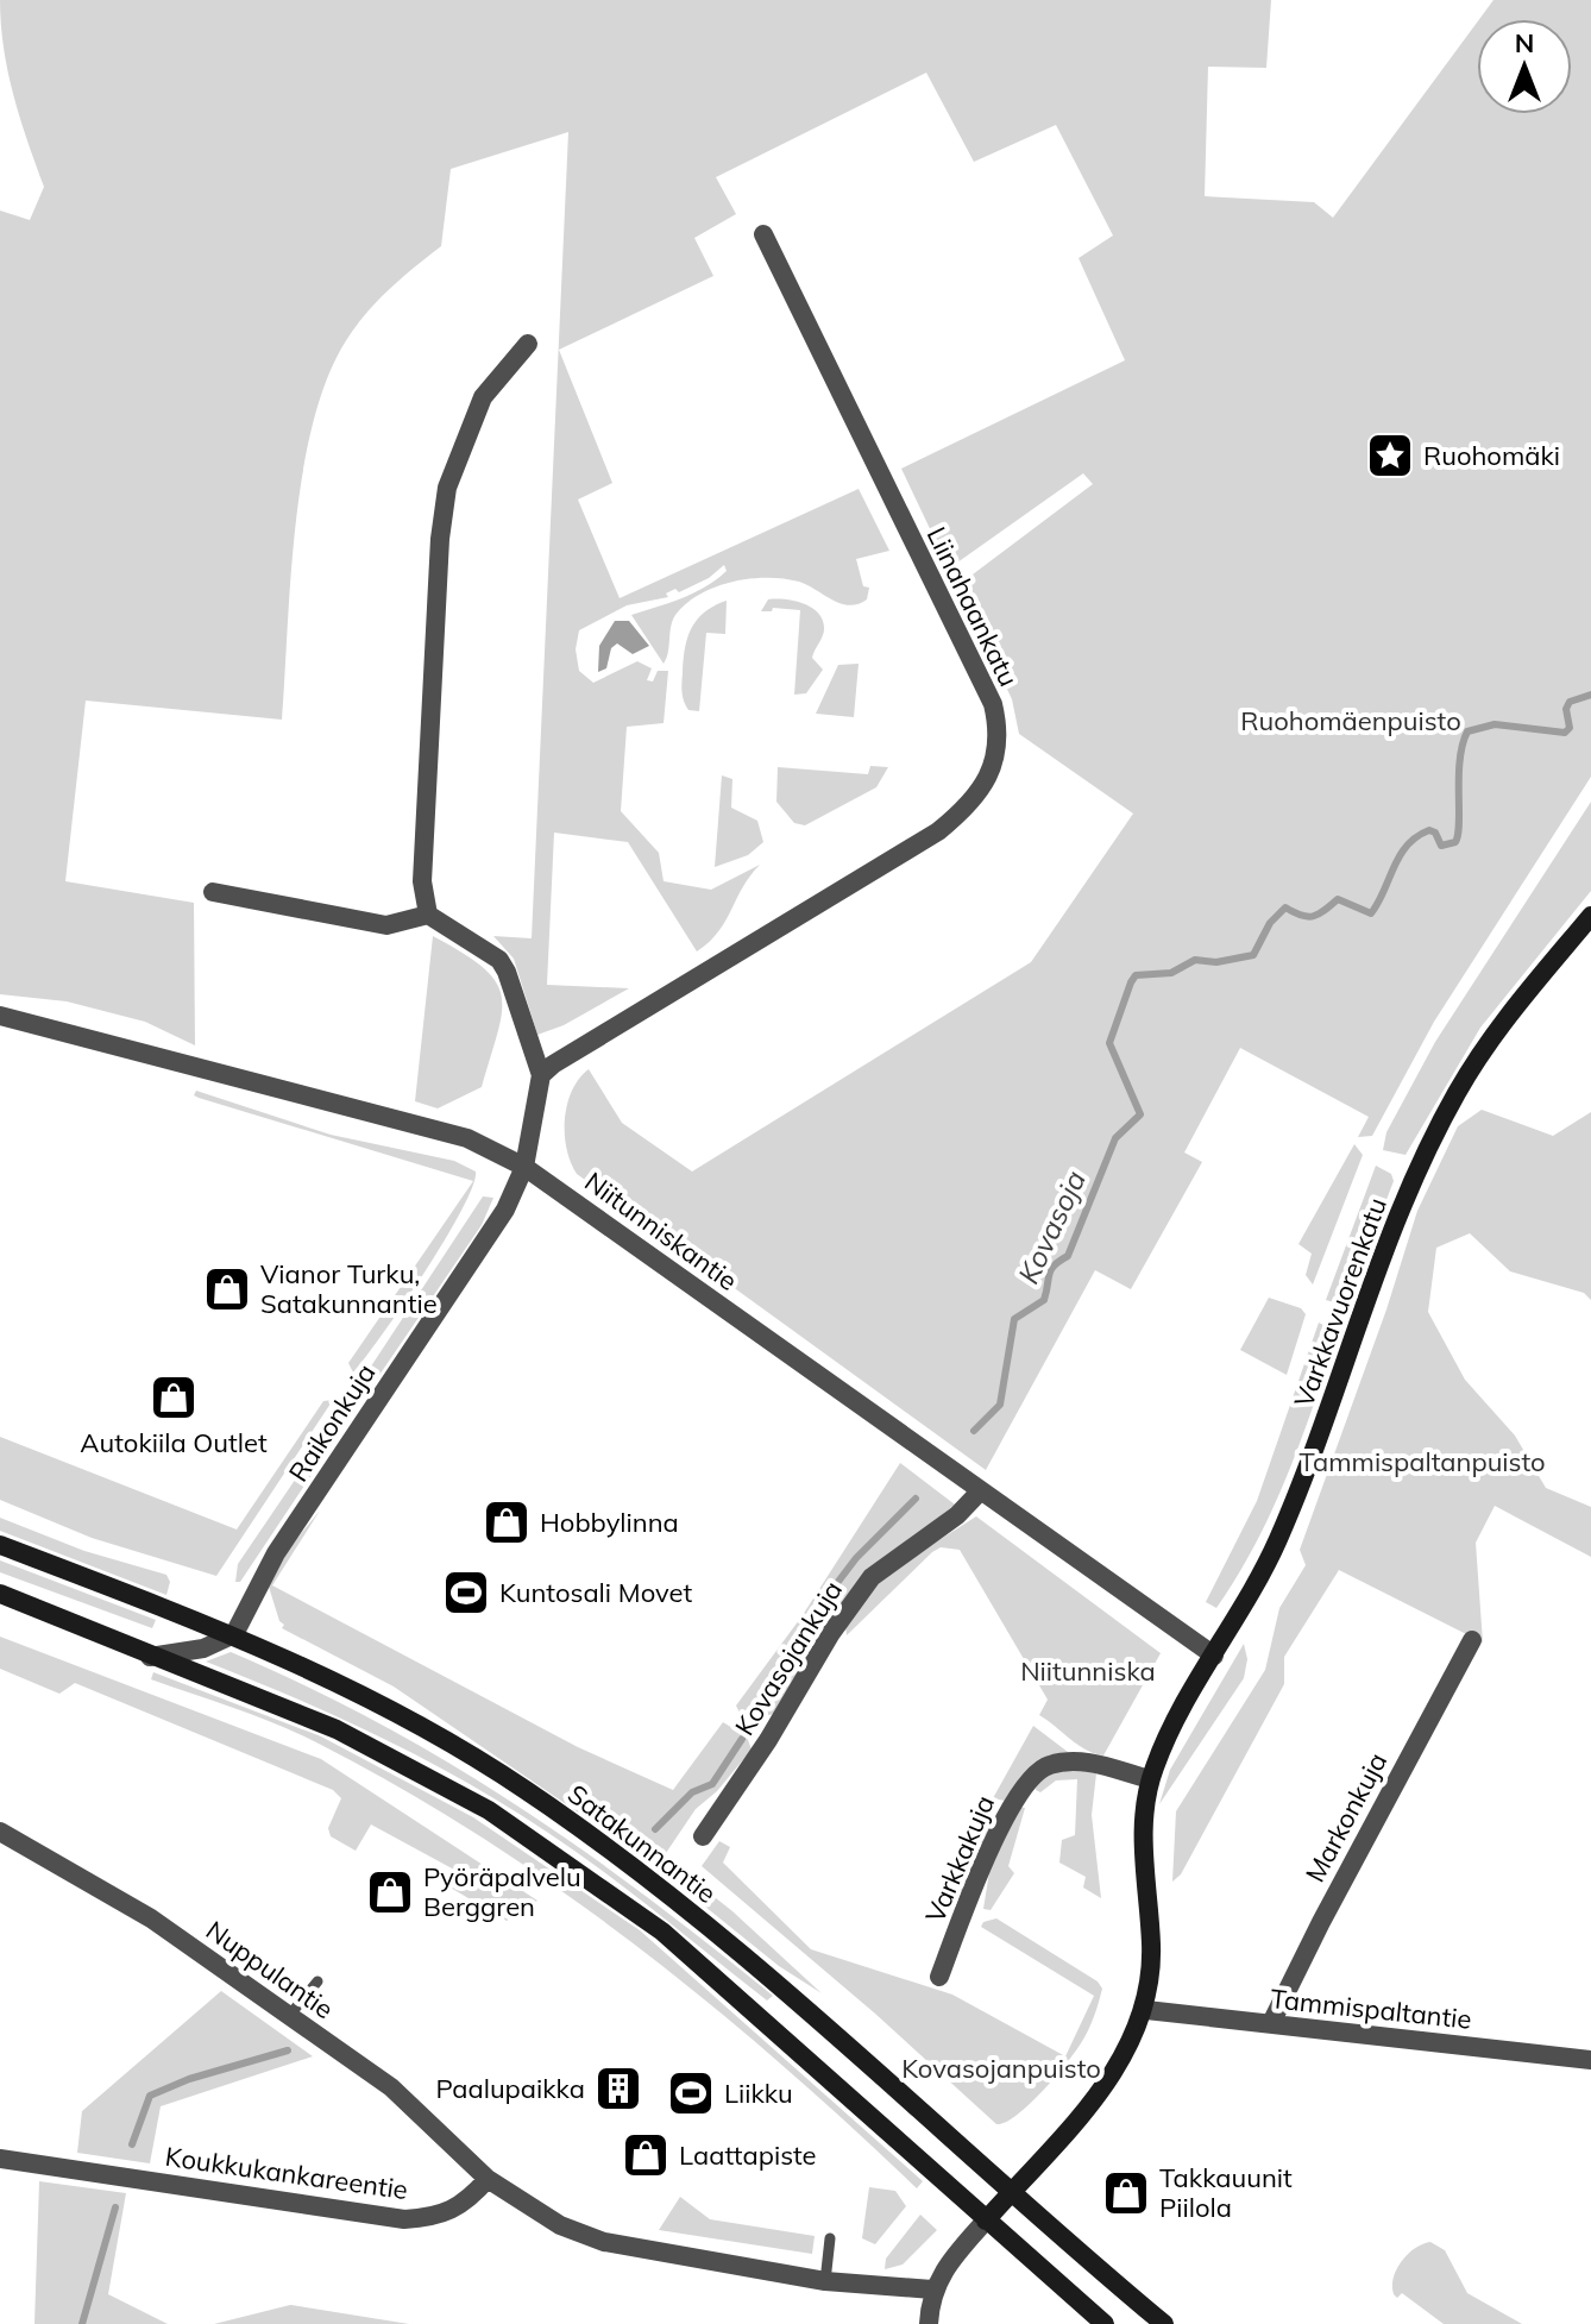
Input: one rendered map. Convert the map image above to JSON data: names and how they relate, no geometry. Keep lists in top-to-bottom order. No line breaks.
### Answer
{"streets":{"main road":["Varkkavuorenkatu","Satakunnantie"],"street":["Liinahaankatu","Niitunniskantie","Raikonkuja","Kovasojankuja","Markonkuja","Varkkakuja","Nuppulantie","Tammispaltantie","Koukkukankareentie"]},"crossings":[["Niitunniskantie","Varkkavuorenkatu"],["Niitunniskantie","Raikonkuja"],["Niitunniskantie","Kovasojankuja"],["Varkkavuorenkatu","Satakunnantie"],["Varkkavuorenkatu","Varkkakuja"],["Varkkavuorenkatu","Tammispaltantie"],["Raikonkuja","Satakunnantie"],["Markonkuja","Tammispaltantie"],["Nuppulantie","Koukkukankareentie"]],"water":["Kovasoja"],"parks":["Ruohomäenpuisto","Tammispaltanpuisto","Niitunniska","Kovasojanpuisto"],"places":{"place":["Ruohomäki"],"shop":["Vianor Turku, Satakunnantie","Autokiila Outlet","Hobbylinna","Pyöräpalvelu Berggren","Laattapiste","Takkauunit Piilola"],"sports":["Kuntosali Movet","Liikku"],"building":["Paalupaikka"]},"north":"top"}
